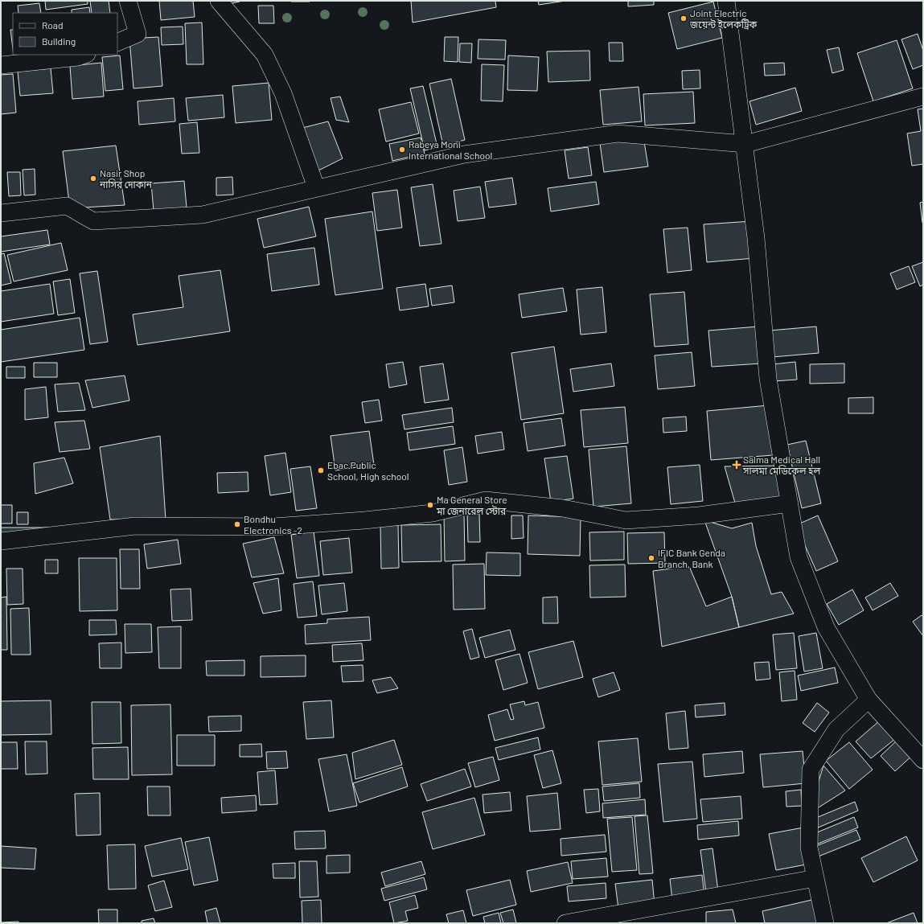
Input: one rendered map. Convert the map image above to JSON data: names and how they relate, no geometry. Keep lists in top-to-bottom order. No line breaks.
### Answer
{"places":{"other":["Joint Electric জয়েন্ট ইলেকট্রিক","Rabeya Moni International School","Nasir Shop নাসির দোকান","Ebac Public School, High school","Ma General Store মা জেনারেল স্টোর","Bondhu Electronics -2","IFIC Bank Genda Branch, Bank"],"health":["Salma Medical Hall সালমা মেডিকেল হল"]},"legend":["Road","Building"]}
